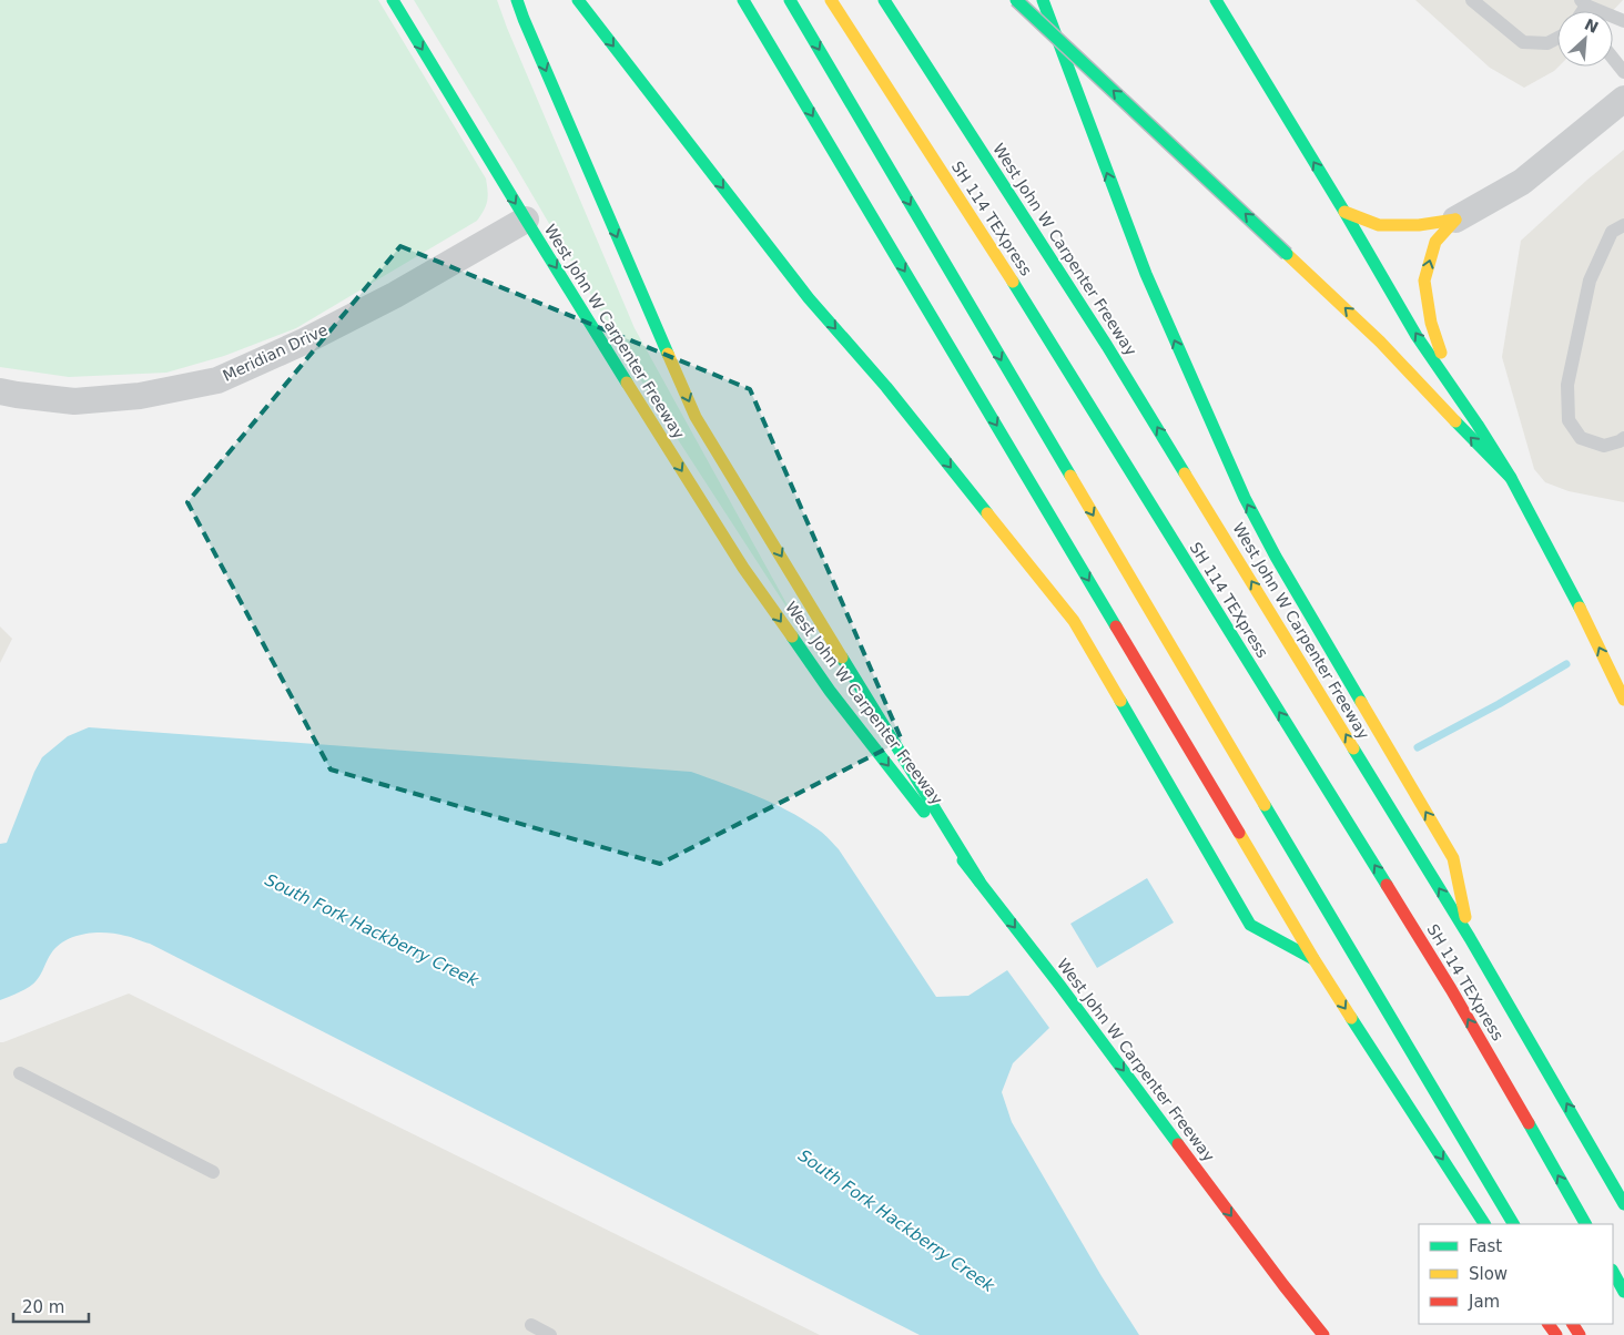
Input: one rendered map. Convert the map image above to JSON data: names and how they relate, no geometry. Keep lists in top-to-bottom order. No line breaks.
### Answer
{"streets":{"main road":["SH 114 TEXpress","West John W Carpenter Freeway"],"street":["Meridian Drive"]},"crossings":[["West John W Carpenter Freeway","Meridian Drive"]],"water":["South Fork Hackberry Creek"],"legend":["Fast","Slow","Jam"],"scale_bar":"20 m","north":"top right"}
